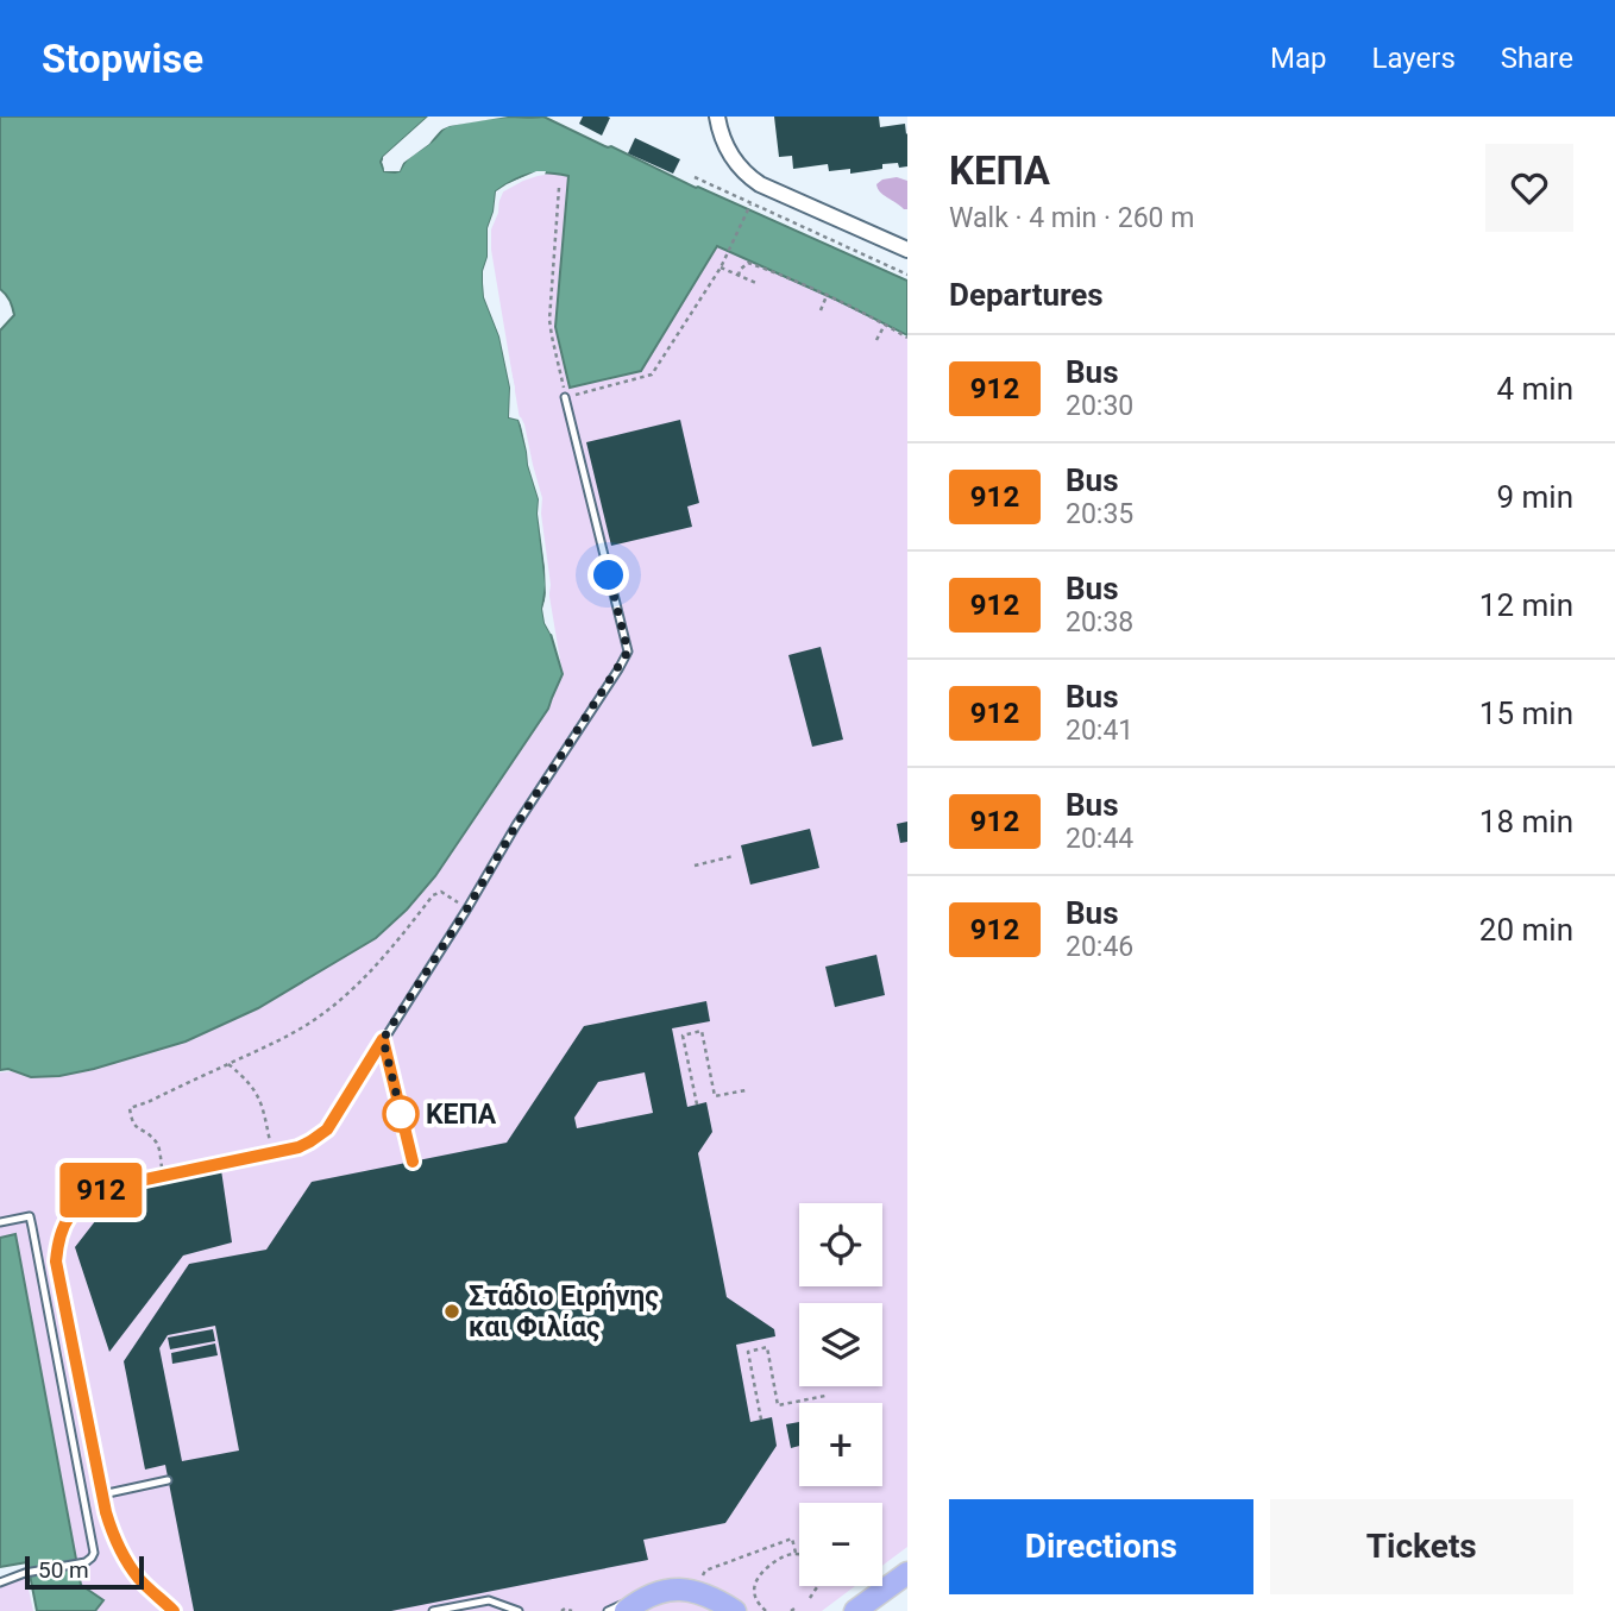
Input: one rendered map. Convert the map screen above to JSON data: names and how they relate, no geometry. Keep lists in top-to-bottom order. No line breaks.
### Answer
{"places":["ΚΕΠΑ","Στάδιο Ειρήνης και Φιλίας"],"lines":["bus line 912"],"scale_bar":"50 m","page":{"header":"Stopwise","nav":["Map","Layers","Share"],"on_map":"912","heading":[["ΚΕΠΑ","Walk · 4 min · 260 m"],"Departures"],"list":[{"mark":"912","name":"Bus","note":"20:30","value":"4 min"},{"mark":"912","name":"Bus","note":"20:35","value":"9 min"},{"mark":"912","name":"Bus","note":"20:38","value":"12 min"},{"mark":"912","name":"Bus","note":"20:41","value":"15 min"},{"mark":"912","name":"Bus","note":"20:44","value":"18 min"},{"mark":"912","name":"Bus","note":"20:46","value":"20 min"}],"map_buttons":["+","−"],"buttons":["Directions","Tickets"],"scale":"50 m"}}
